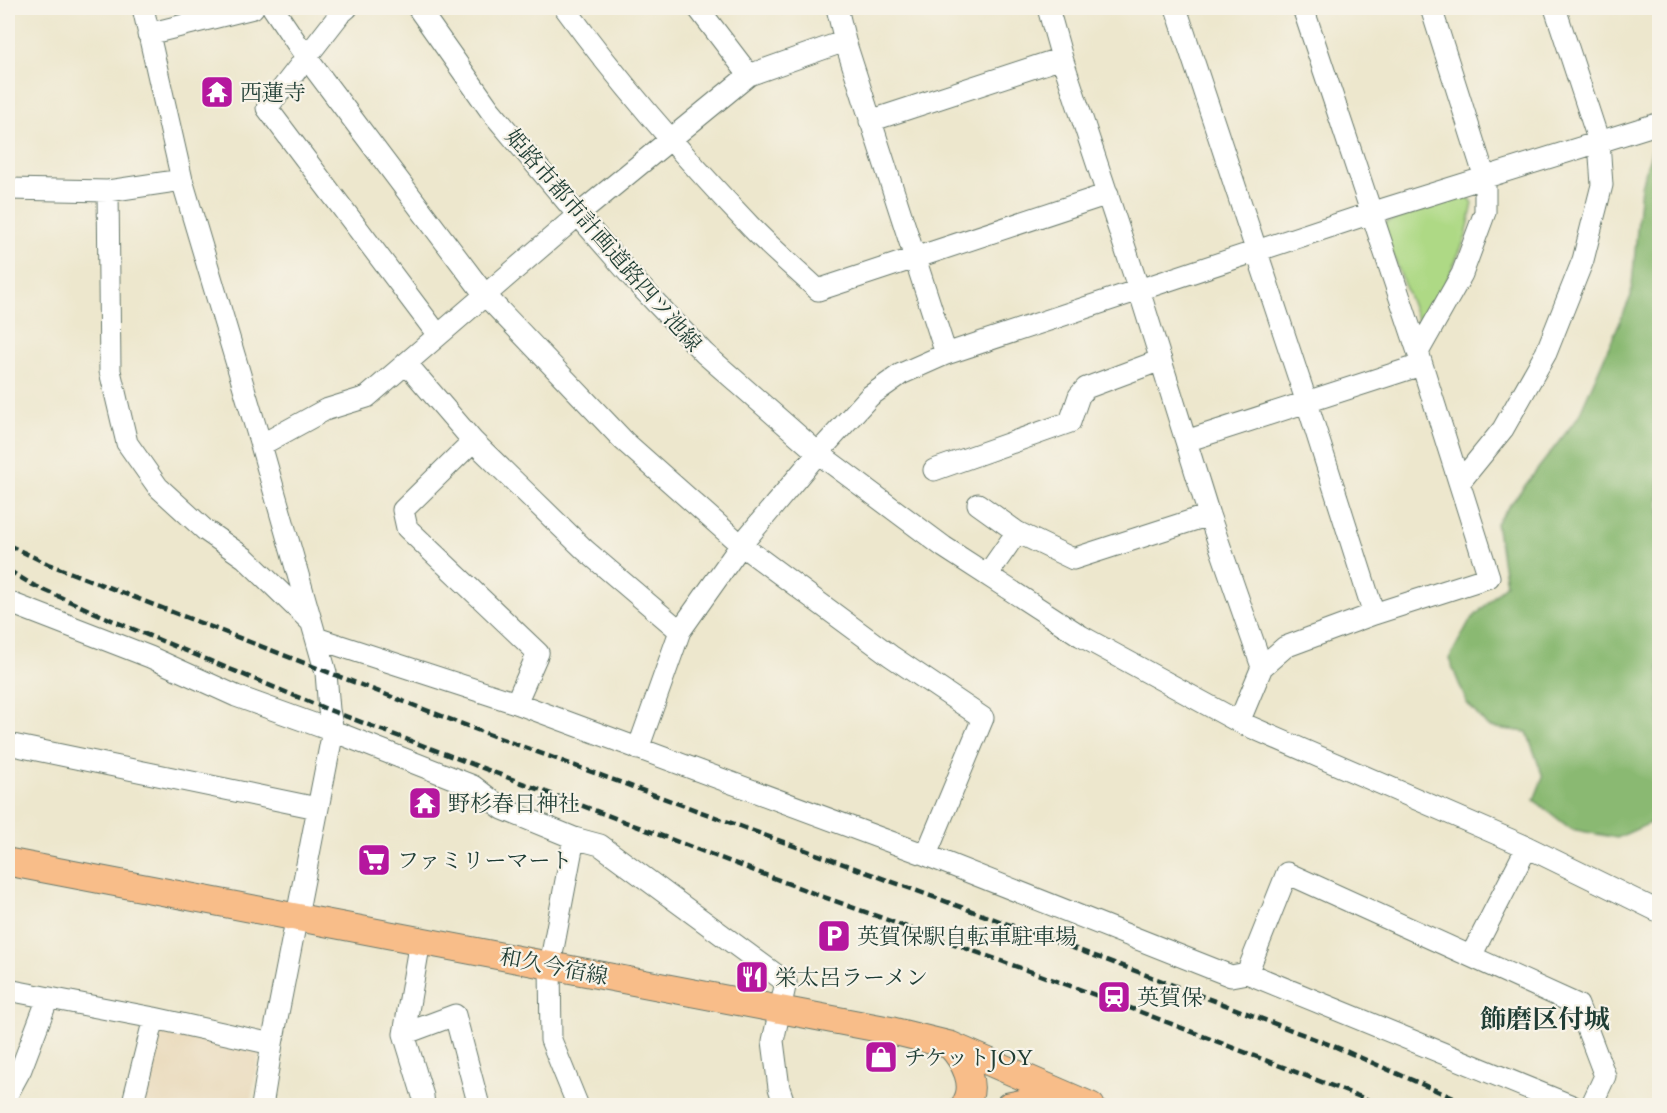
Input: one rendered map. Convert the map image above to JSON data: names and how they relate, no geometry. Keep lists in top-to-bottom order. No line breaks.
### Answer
{"streets":{"main road":["和久今宿線"],"street":["姫路市都市計画道路四ツ池線"]},"districts":["飾磨区付城"],"places":{"temple":["西蓮寺","野杉春日神社"],"supermarket":["ファミリーマート"],"parking":["英賀保駅自転車駐車場"],"restaurant":["栄太呂ラーメン"],"station":["英賀保"],"shop":["チケットJOY"]}}
